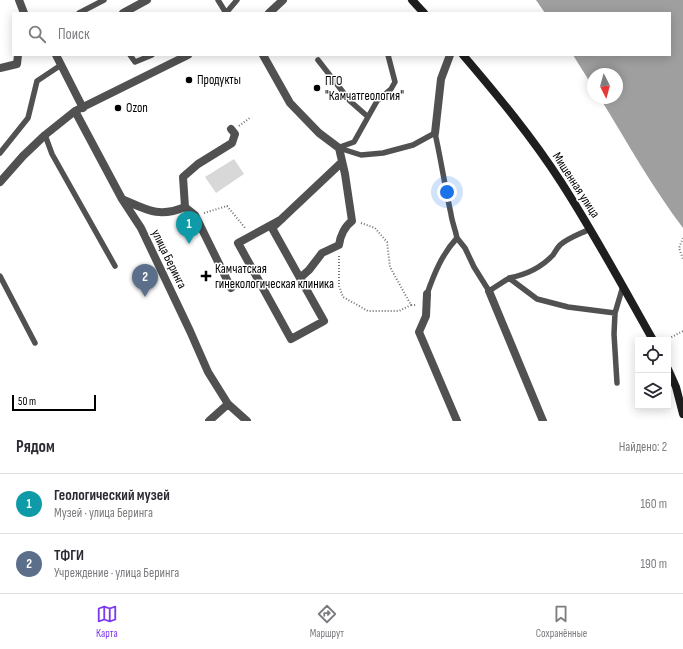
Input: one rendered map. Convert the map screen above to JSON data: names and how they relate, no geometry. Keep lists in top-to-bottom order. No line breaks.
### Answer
{"streets":{"main road":["Мишенная улица"],"street":["улица Беринга"]},"places":{"other":["Продукты","ПГО \"Камчатгеология\"","Ozon"],"health":["Камчатская гинекологическая клиника"]},"scale_bar":"50 m","north":"bottom","page":{"search":"Поиск","pins":["1","2"],"scale":"50 m","heading":["Рядом","Найдено: 2"],"list":[{"mark":"1","name":"Геологический музей","note":"Музей · улица Беринга","value":"160 m"},{"mark":"2","name":"ТФГИ","note":"Учреждение · улица Беринга","value":"190 m"}],"nav":["Карта","Маршрут","Сохранённые"]}}
